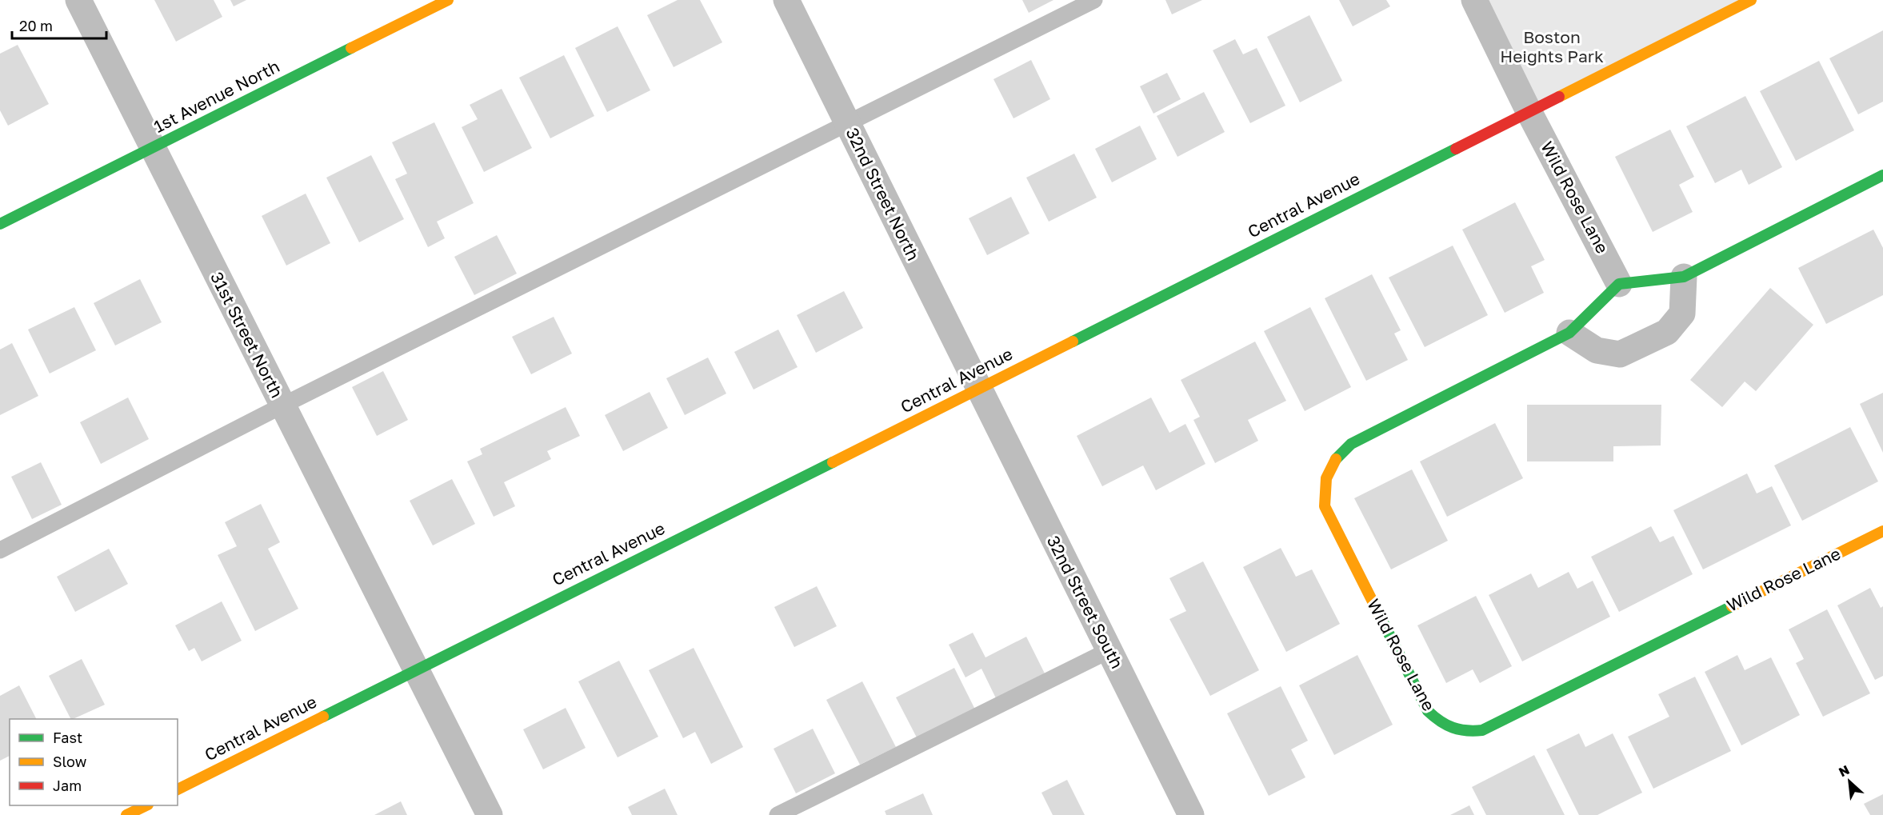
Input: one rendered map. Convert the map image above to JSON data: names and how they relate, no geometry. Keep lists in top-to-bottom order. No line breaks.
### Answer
{"streets":{"street":["1st Avenue North","32nd Street North","Wild Rose Lane","Central Avenue","31st Street North","32nd Street South"]},"crossings":[["1st Avenue North","31st Street North"],["32nd Street North","Central Avenue"],["32nd Street North","32nd Street South"],["Wild Rose Lane","Central Avenue"],["Central Avenue","31st Street North"],["Central Avenue","32nd Street South"]],"parks":["Boston Heights Park"],"legend":["Fast","Slow","Jam"],"scale_bar":"20 m","north":"top left"}
